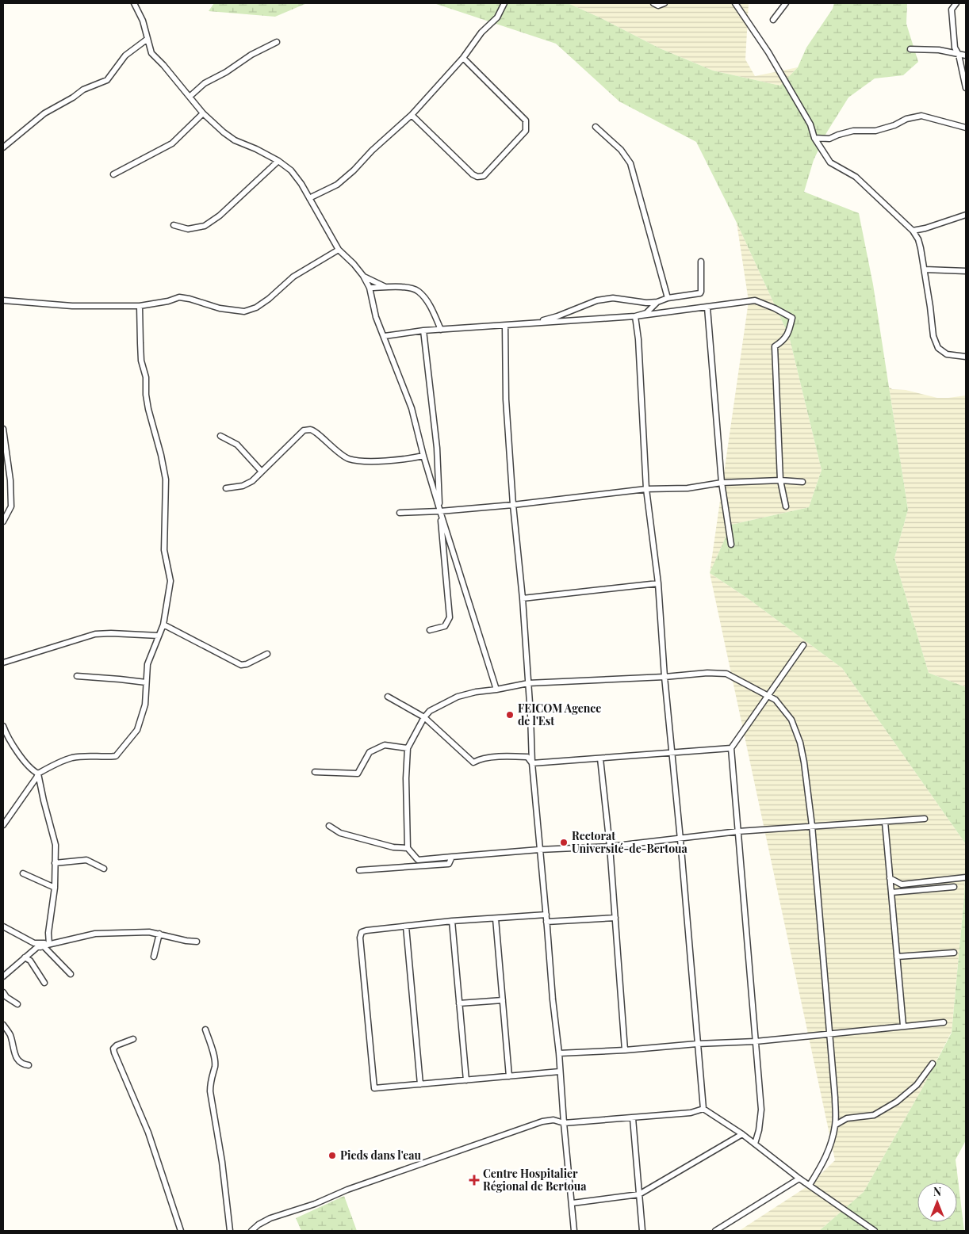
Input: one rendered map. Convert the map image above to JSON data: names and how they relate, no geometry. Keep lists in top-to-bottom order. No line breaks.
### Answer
{"places":{"other":["FEICOM Agence de l'Est","Rectorat Université-de-Bertoua","Pieds dans l'eau"],"health":["Centre Hospitalier Régional de Bertoua"]},"north":"top"}
